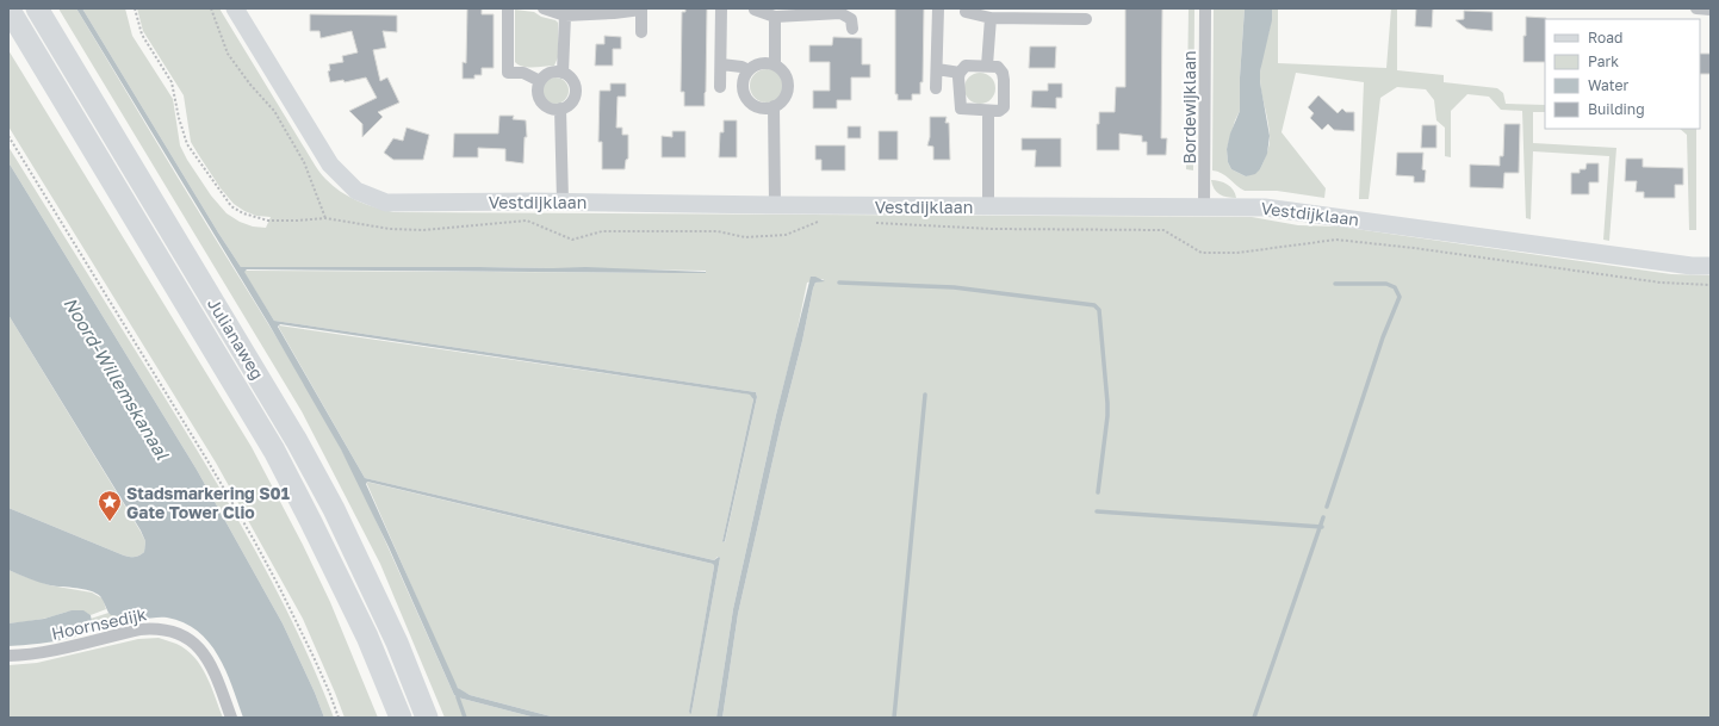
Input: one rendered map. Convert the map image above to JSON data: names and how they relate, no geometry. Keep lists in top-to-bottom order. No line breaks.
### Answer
{"streets":{"highway":["Julianaweg"],"street":["Bordewijklaan","Vestdijklaan","Hoornsedijk"]},"crossings":[["Bordewijklaan","Vestdijklaan"]],"water":["Noord-Willemskanaal"],"places":{"place":["Stadsmarkering S01 Gate Tower Clio"]},"legend":["Road","Park","Water","Building"]}
